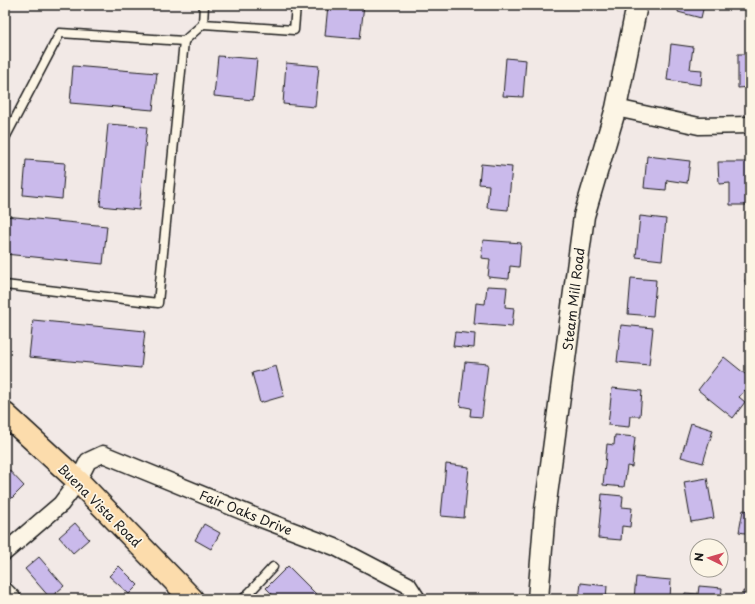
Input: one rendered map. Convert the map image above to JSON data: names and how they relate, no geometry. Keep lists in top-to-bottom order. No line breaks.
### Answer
{"streets":{"main road":["Buena Vista Road"],"street":["Steam Mill Road","Fair Oaks Drive"]},"crossings":[["Buena Vista Road","Fair Oaks Drive"]],"north":"left"}
